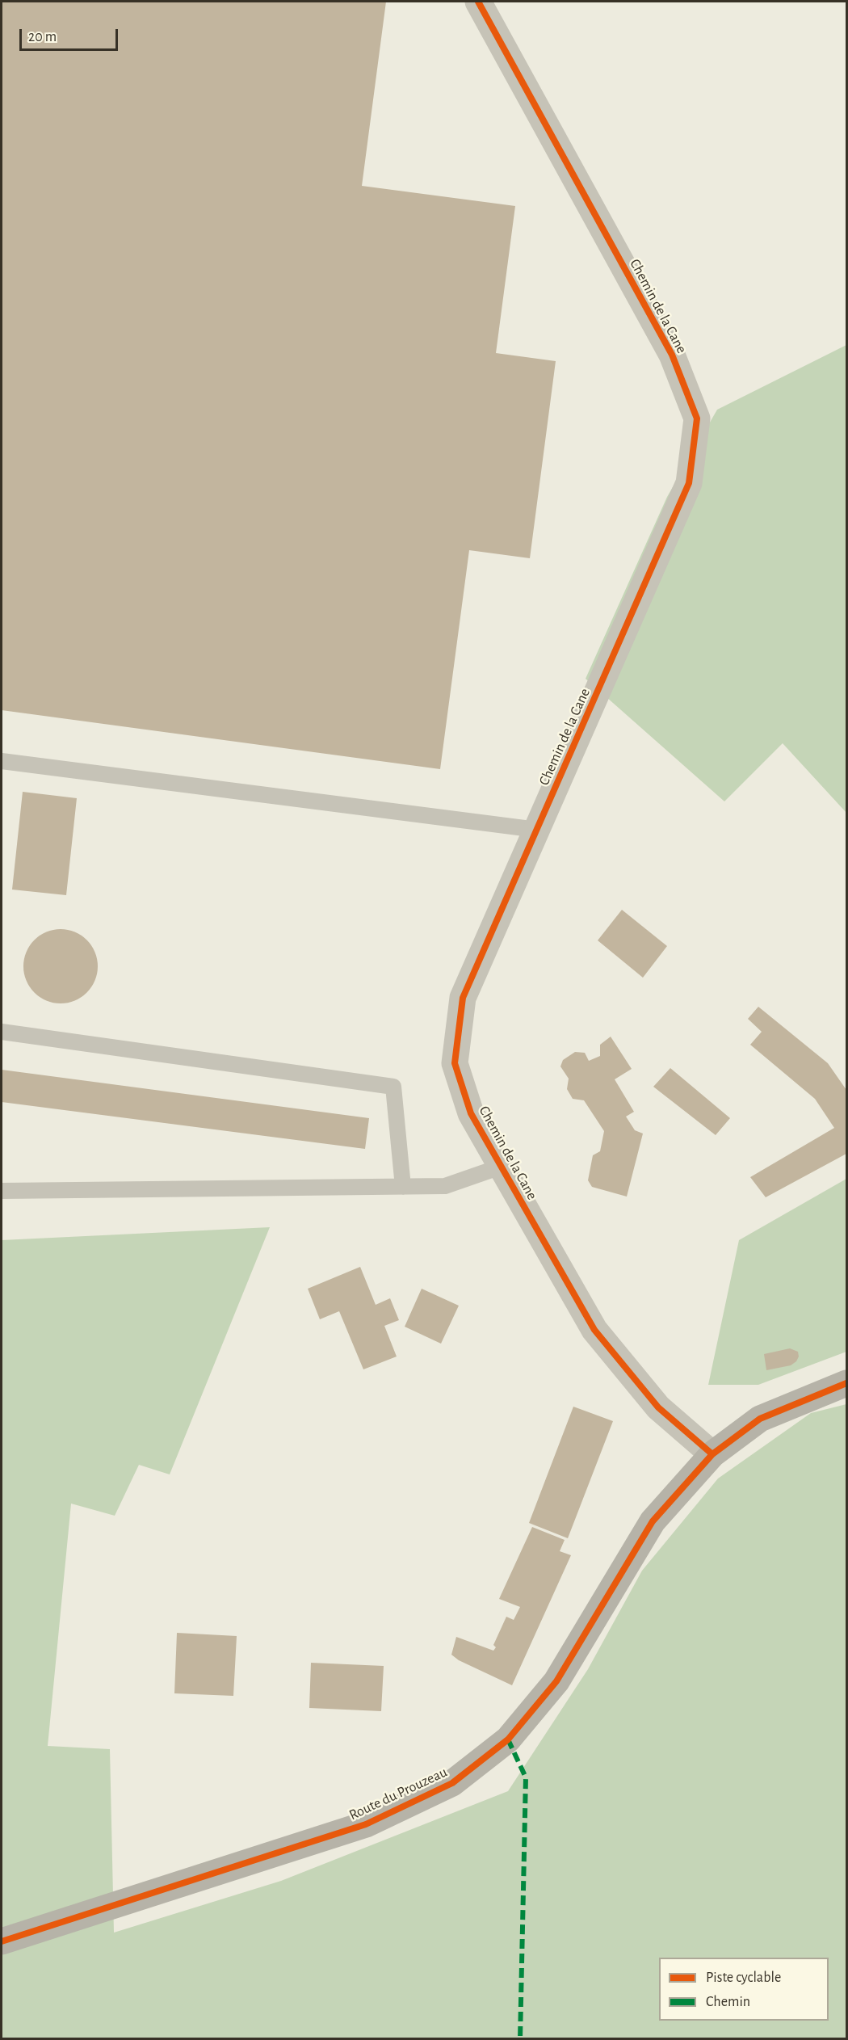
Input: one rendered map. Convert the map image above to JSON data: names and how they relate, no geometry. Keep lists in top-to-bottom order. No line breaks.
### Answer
{"streets":{"street":["Chemin de la Cane","Route du Prouzeau"]},"crossings":[["Chemin de la Cane","Route du Prouzeau"]],"legend":["Piste cyclable","Chemin"],"scale_bar":"20 m"}
